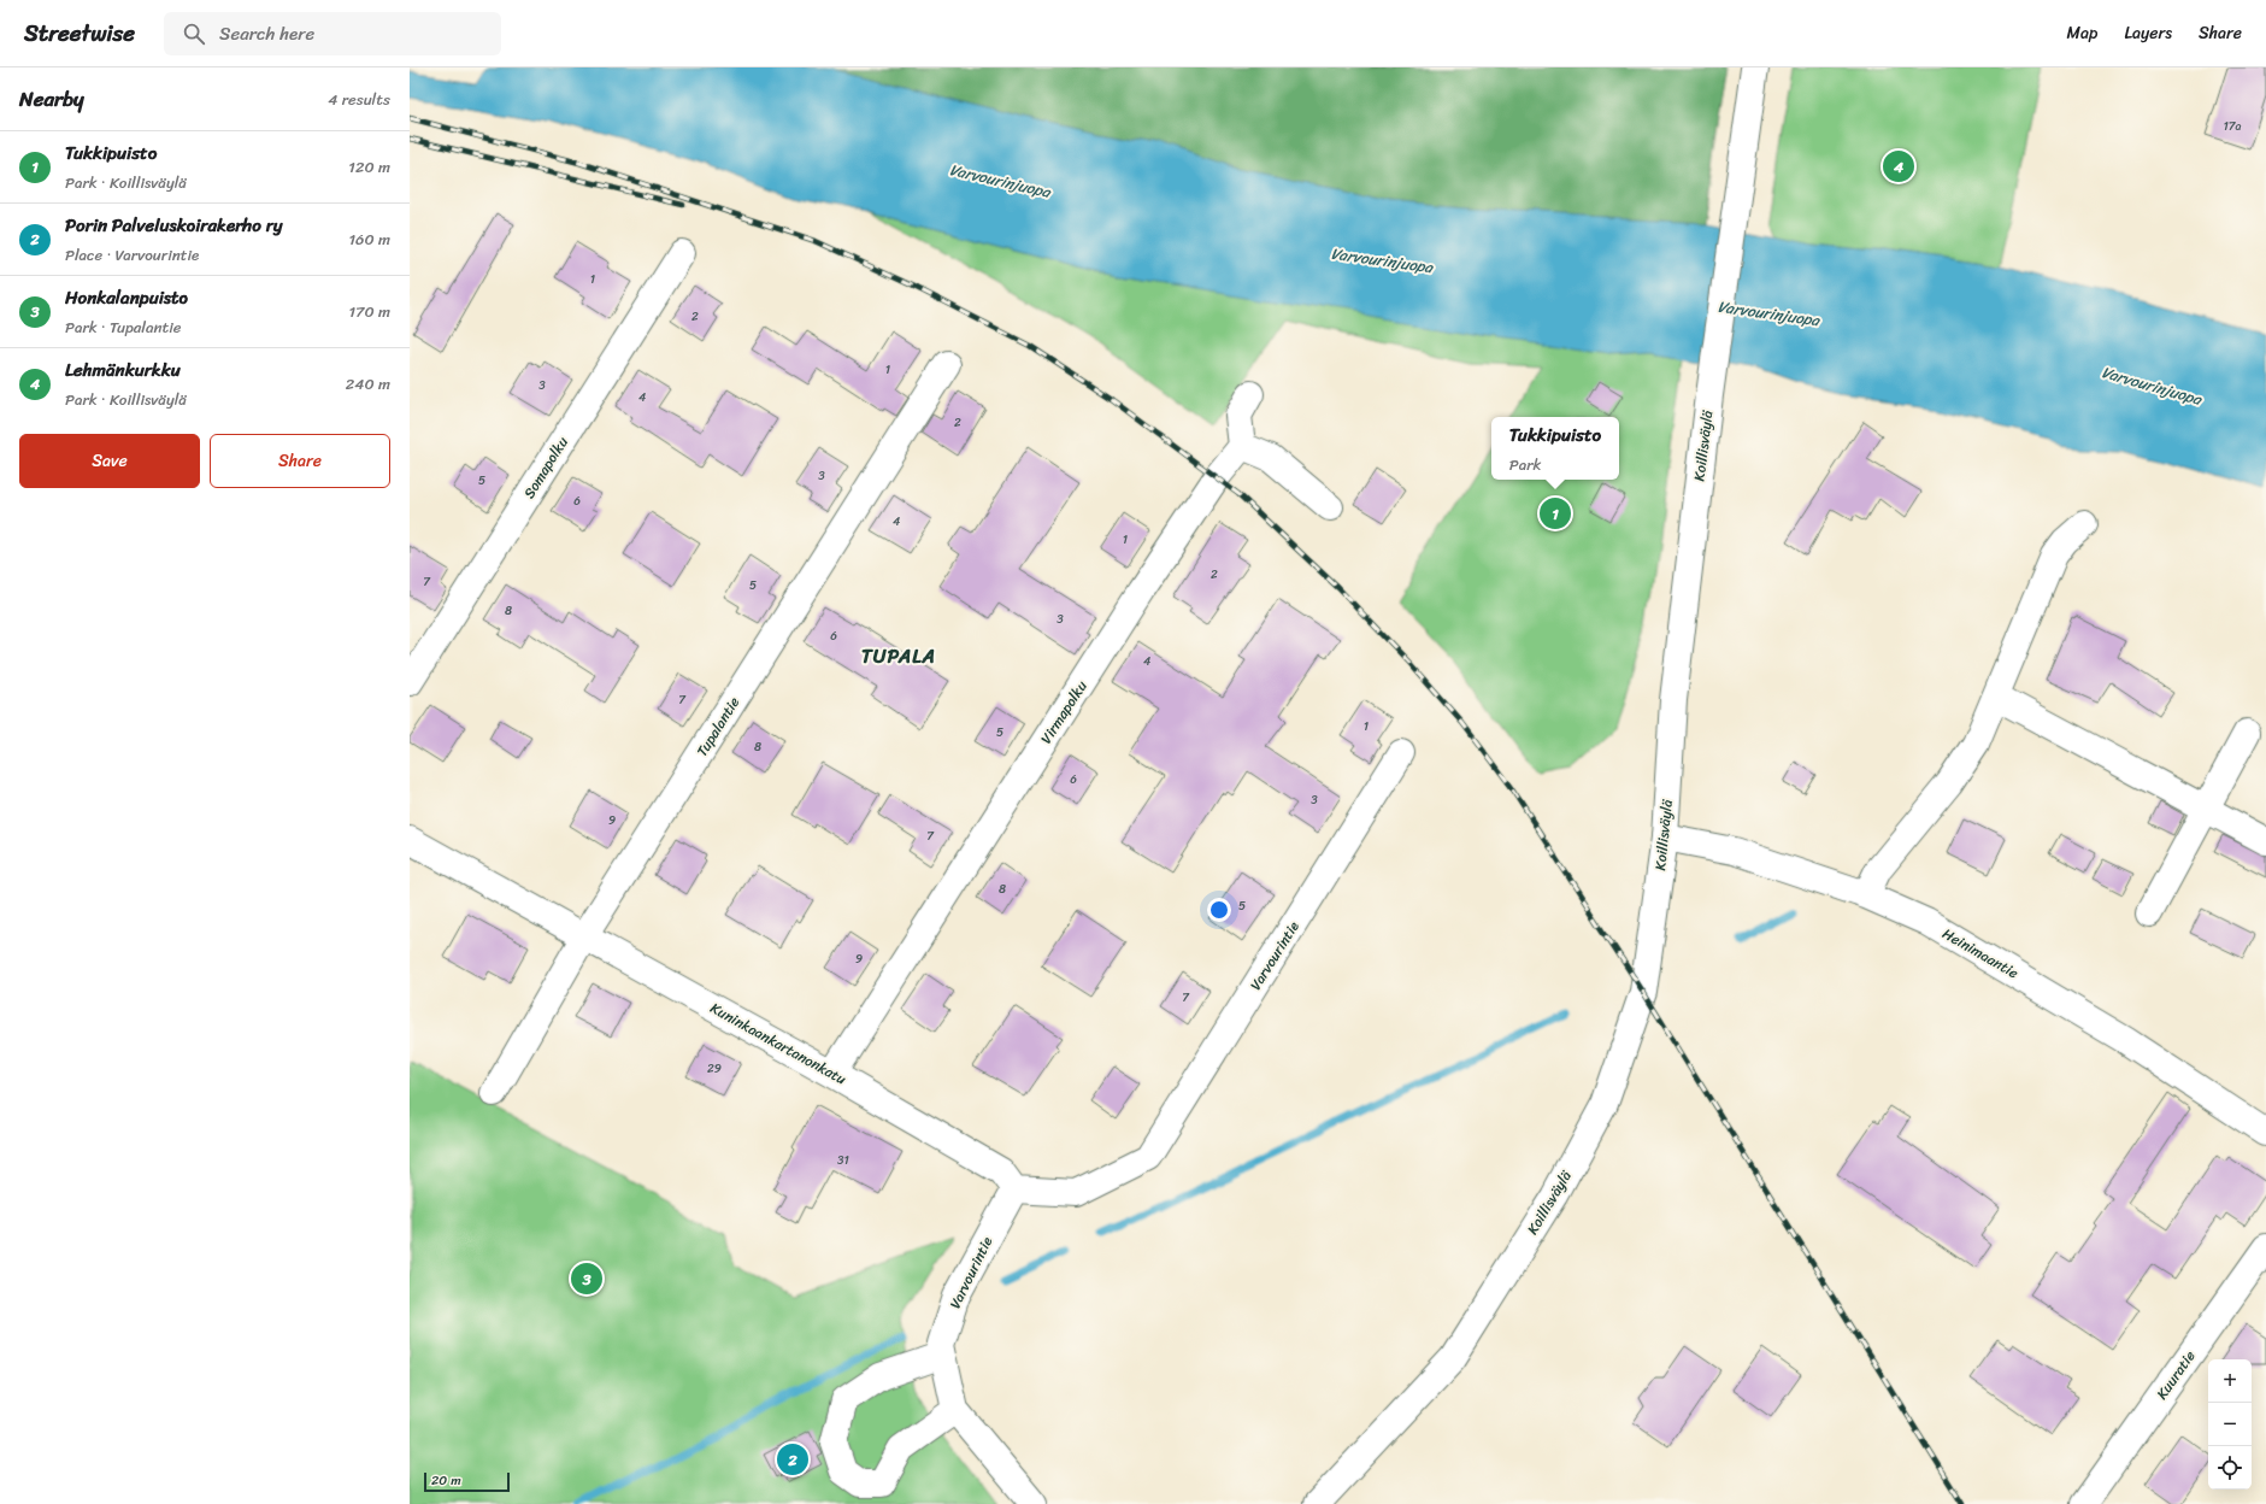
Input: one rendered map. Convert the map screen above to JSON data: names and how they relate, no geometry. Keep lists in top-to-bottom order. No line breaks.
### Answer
{"streets":{"street":["Koillisväylä","Somapolku","Virmapolku","Tupalantie","Heinimaantie","Varvourintie","Kuninkaankartanonkatu","Kuuratie"]},"crossings":[["Koillisväylä","Heinimaantie"],["Virmapolku","Kuninkaankartanonkatu"],["Tupalantie","Kuninkaankartanonkatu"],["Varvourintie","Kuninkaankartanonkatu"]],"districts":["TUPALA"],"water":["Varvourinjuopa"],"house_numbers":["17a","1","2","1","3","4","2","3","5","6","4","1","2","7","5","8","3","6","4","7","1","5","8","6","3","9","7","8","5","9","7","29","31"],"scale_bar":"20 m","page":{"header":"Streetwise","search":"Search here","nav":["Map","Layers","Share"],"heading":["Nearby","4 results"],"list":[{"mark":"1","name":"Tukkipuisto","note":"Park · Koillisväylä","value":"120 m"},{"mark":"2","name":"Porin Palveluskoirakerho ry","note":"Place · Varvourintie","value":"160 m"},{"mark":"3","name":"Honkalanpuisto","note":"Park · Tupalantie","value":"170 m"},{"mark":"4","name":"Lehmänkurkku","note":"Park · Koillisväylä","value":"240 m"}],"pins":["4","1","3","2"],"popup":["Tukkipuisto","Park"],"buttons":["Save","Share"],"map_buttons":["+","−"],"scale":"20 m"}}
